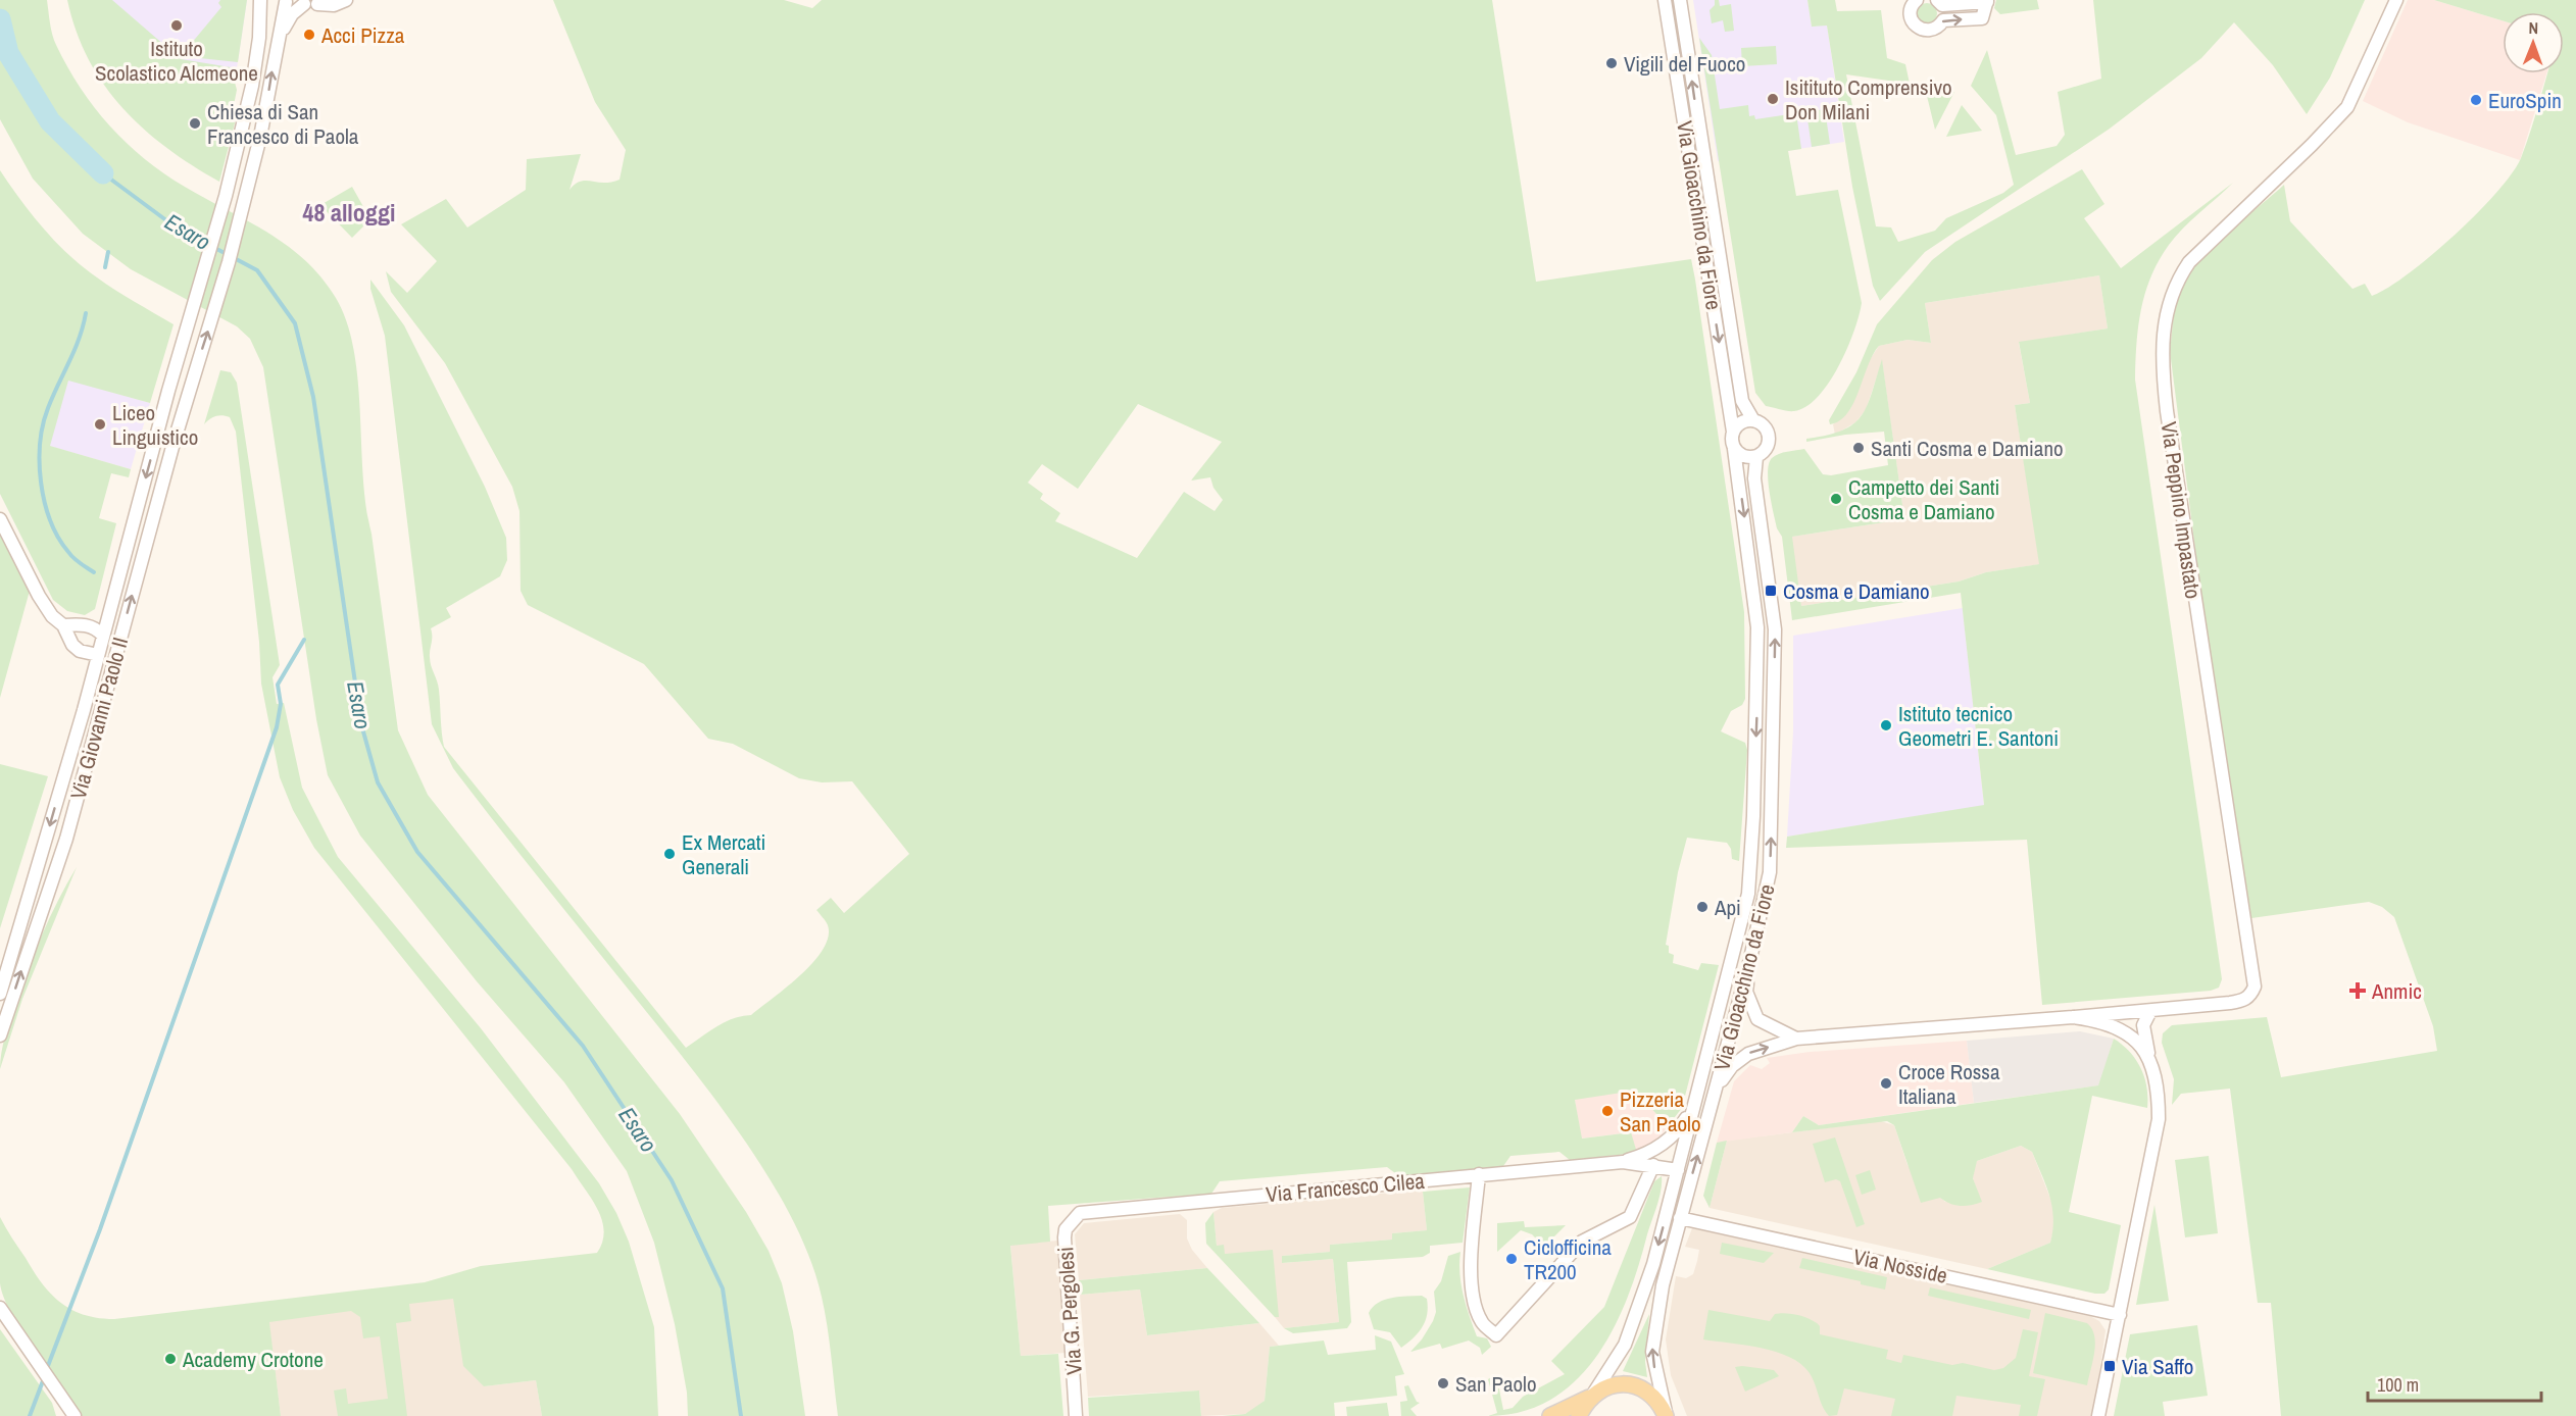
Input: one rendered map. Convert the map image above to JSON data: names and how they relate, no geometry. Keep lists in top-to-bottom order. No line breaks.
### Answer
{"streets":{"street":["Via Gioacchino da Fiore","Via Peppino Impastato","Via Giovanni Paolo II","Via Francesco Cilea","Via Nosside","Via G. Pergolesi"]},"crossings":[["Via Gioacchino da Fiore","Via Nosside"],["Via Francesco Cilea","Via G. Pergolesi"]],"districts":["48 alloggi"],"water":["Esaro"],"places":{"other":["Istituto Scolastico Alcmeone","Acci Pizza","Vigili del Fuoco","Isitituto Comprensivo Don Milani","EuroSpin","Chiesa di San Francesco di Paola","Liceo Linguistico","Santi Cosma e Damiano","Campetto dei Santi Cosma e Damiano","Istituto tecnico Geometri E. Santoni","Ex Mercati Generali","Api","Croce Rossa Italiana","Pizzeria San Paolo","Ciclofficina TR200","Academy Crotone","San Paolo"],"transit":["Cosma e Damiano","Via Saffo"],"health":["Anmic"]},"scale_bar":"100 m","north":"top"}
